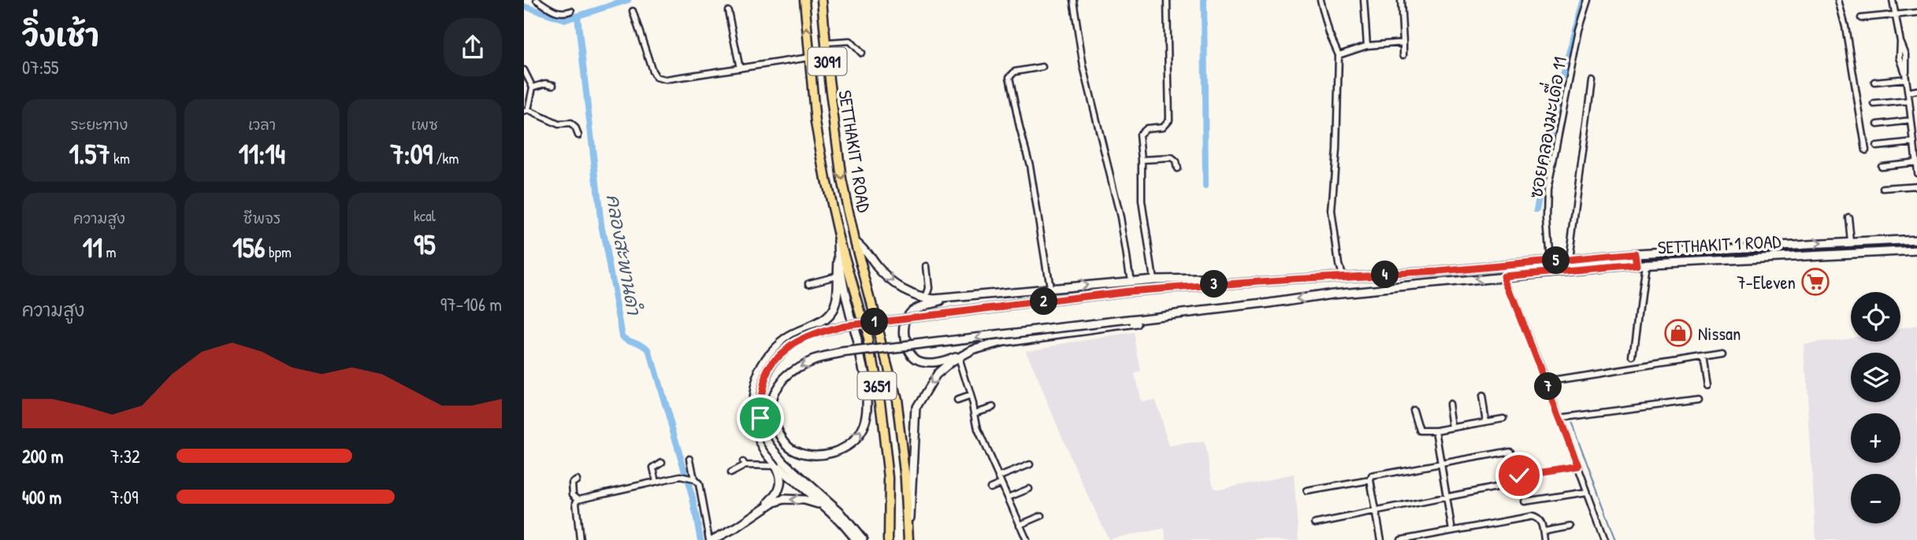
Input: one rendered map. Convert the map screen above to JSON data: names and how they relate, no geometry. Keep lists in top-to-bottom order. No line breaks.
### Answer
{"streets":{"main road":["3091","SETTHAKIT 1 ROAD","3651"],"street":["ซอยคลองมะเดื่อ 11"]},"crossings":[["3091","SETTHAKIT 1 ROAD"],["3091","3651"],["ซอยคลองมะเดื่อ 11","SETTHAKIT 1 ROAD"],["SETTHAKIT 1 ROAD","3651"]],"water":["คลองสะพานดำ"],"places":{"supermarket":["7-Eleven"],"shop":["Nissan"]},"page":{"heading":["วิ่งเช้า","07:55"],"stats":[["ระยะทาง","1.57 km"],["เวลา","11:14"],["เพซ","7:09 /km"],["ความสูง","11 m"],["ชีพจร","156 bpm"],["kcal","95"]],"pins":["5","4","3","2","1","7"],"chart":["ความสูง","97–106 m"],"map_buttons":["+","−"],"list":[{"name":"200 m","note":"7:32"},{"name":"400 m","note":"7:09"}]}}
